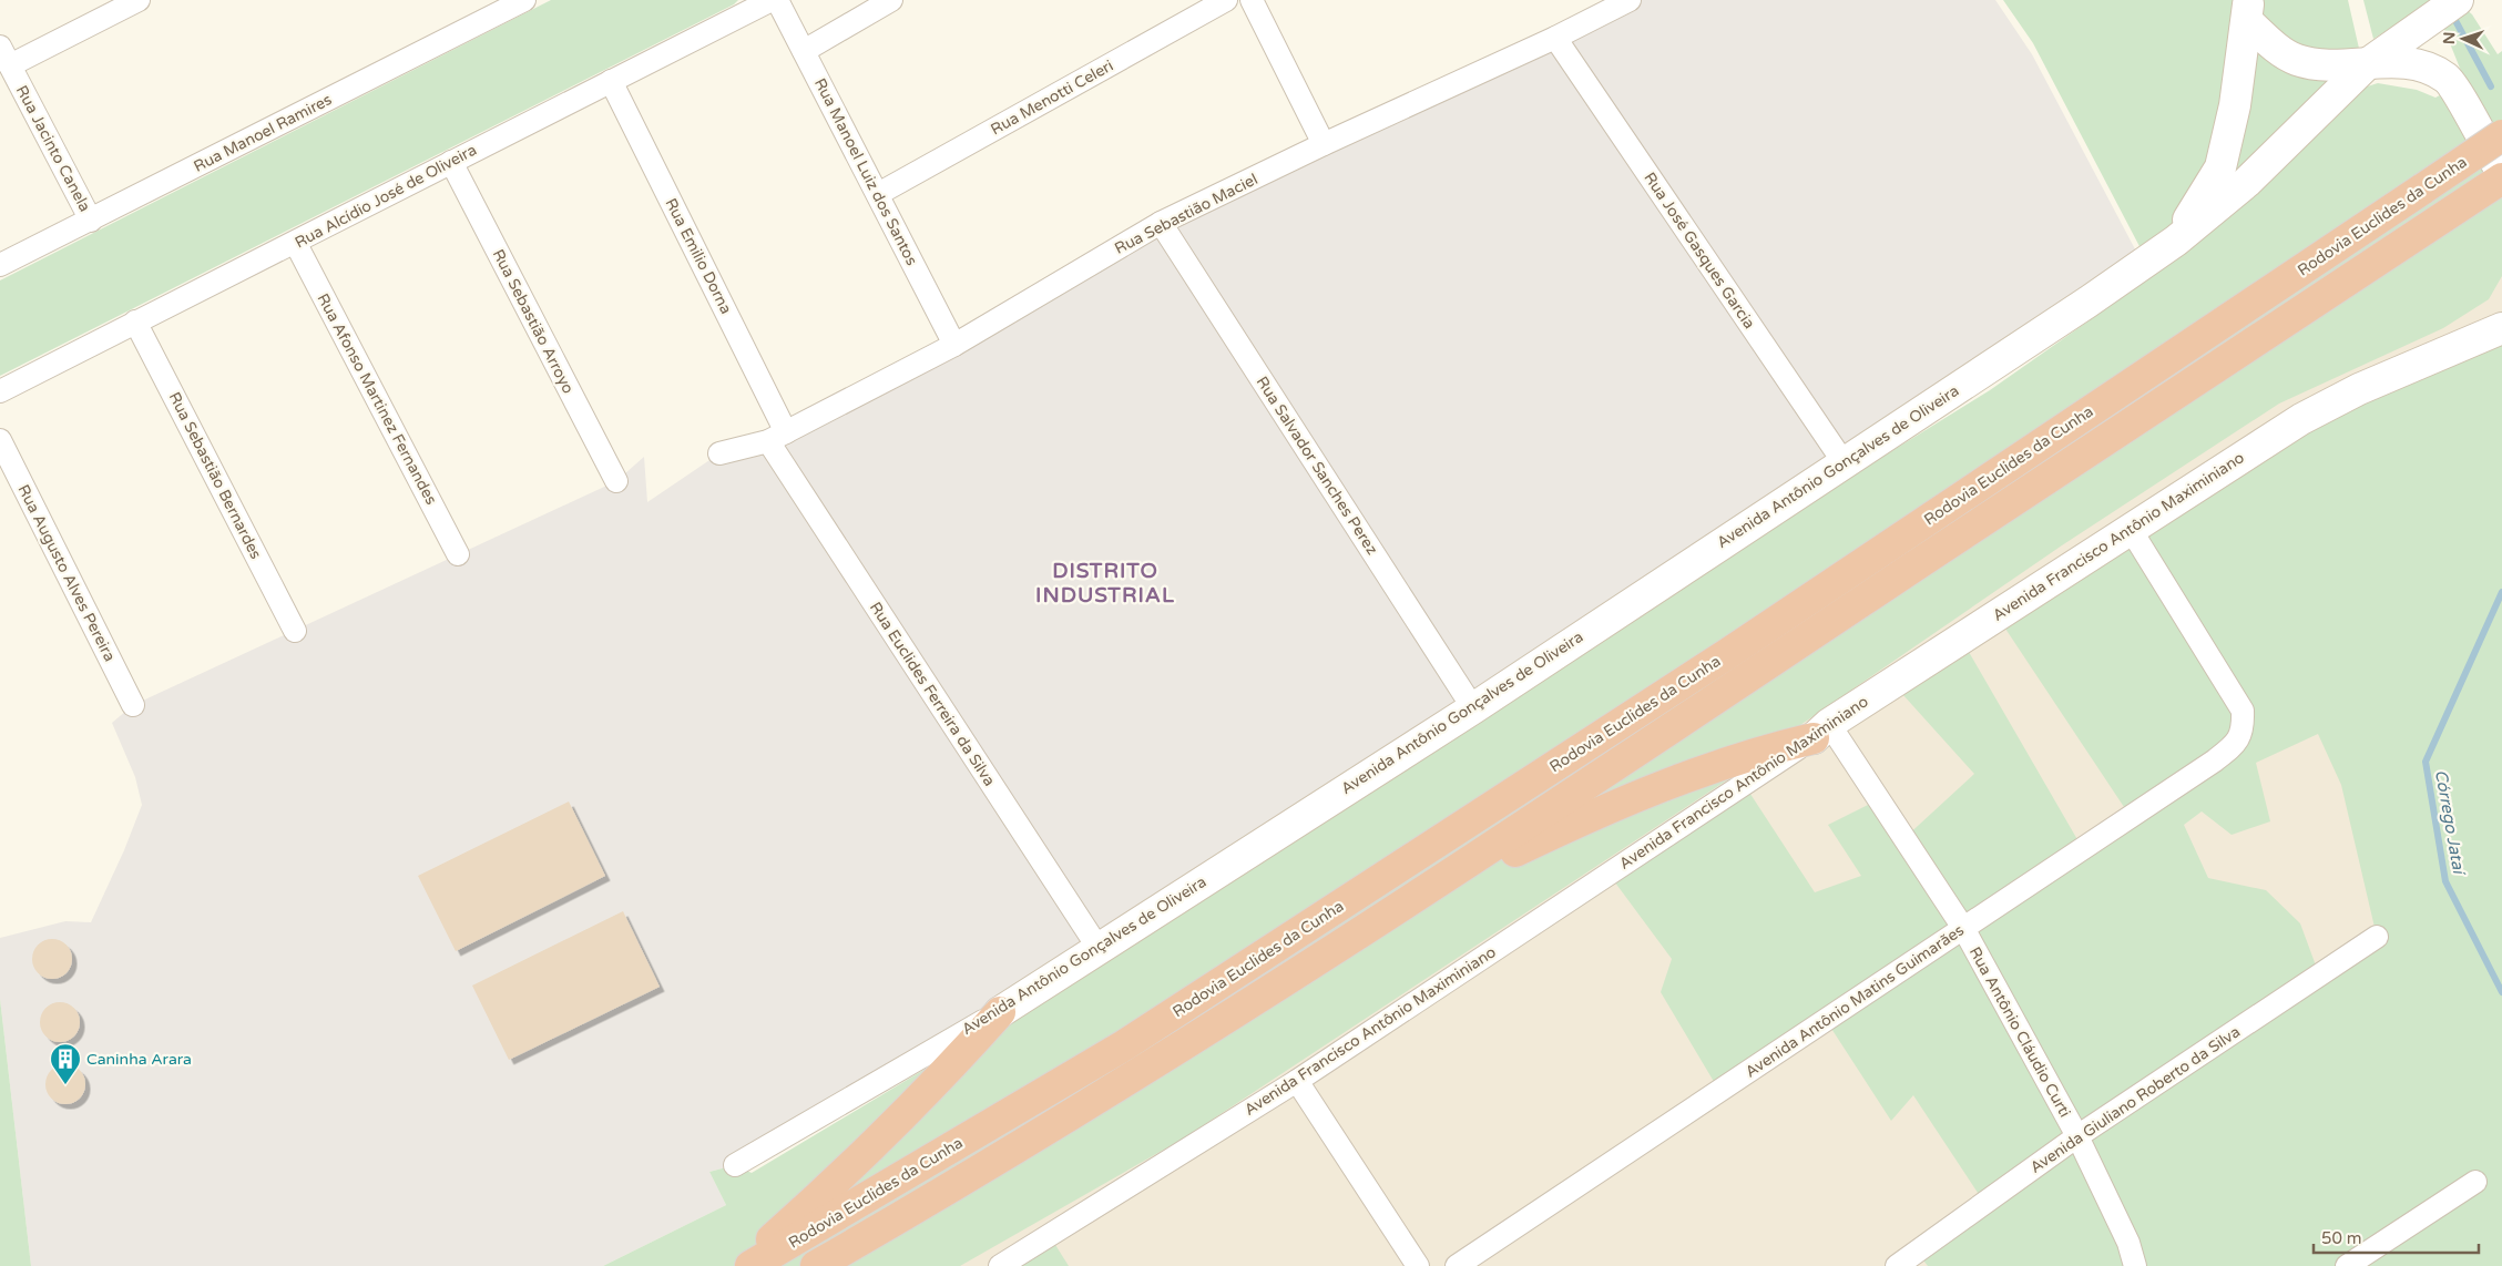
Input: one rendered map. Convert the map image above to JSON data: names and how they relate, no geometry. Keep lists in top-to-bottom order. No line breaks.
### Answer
{"streets":{"highway":["Rodovia Euclides da Cunha"],"main road":["Avenida Antônio Gonçalves de Oliveira","Avenida Francisco Antônio Maximiniano"],"street":["Rua Menotti Celeri","Rua Manoel Ramires","Rua Jacinto Canela","Rua Manoel Luiz dos Santos","Rua Alcídio José de Oliveira","Rua Sebastião Maciel","Rua José Gasques Garcia","Rua Emilio Dorna","Rua Sebastião Arroyo","Rua Afonso Martinez Fernandes","Rua Salvador Sanches Perez","Rua Sebastião Bernardes","Rua Augusto Alves Pereira","Rua Euclides Ferreira da Silva","Avenida Antônio Matins Guimarães","Rua Antônio Cláudio Curti","Avenida Giuliano Roberto da Silva"]},"crossings":[["Rua Menotti Celeri","Rua Manoel Luiz dos Santos"],["Rua Manoel Ramires","Rua Jacinto Canela"],["Rua Manoel Luiz dos Santos","Rua Sebastião Maciel"],["Rua Alcídio José de Oliveira","Rua Emilio Dorna"],["Rua Alcídio José de Oliveira","Rua Sebastião Arroyo"],["Rua Alcídio José de Oliveira","Rua Afonso Martinez Fernandes"],["Rua Alcídio José de Oliveira","Rua Sebastião Bernardes"],["Rua Sebastião Maciel","Rua José Gasques Garcia"],["Rua Sebastião Maciel","Rua Emilio Dorna"],["Rua Sebastião Maciel","Rua Salvador Sanches Perez"],["Rua Sebastião Maciel","Rua Euclides Ferreira da Silva"],["Rua José Gasques Garcia","Avenida Antônio Gonçalves de Oliveira"],["Rua Emilio Dorna","Rua Euclides Ferreira da Silva"],["Rua Salvador Sanches Perez","Avenida Antônio Gonçalves de Oliveira"],["Avenida Antônio Gonçalves de Oliveira","Rua Euclides Ferreira da Silva"],["Avenida Francisco Antônio Maximiniano","Avenida Antônio Matins Guimarães"],["Avenida Francisco Antônio Maximiniano","Rua Antônio Cláudio Curti"],["Avenida Antônio Matins Guimarães","Rua Antônio Cláudio Curti"],["Rua Antônio Cláudio Curti","Avenida Giuliano Roberto da Silva"]],"districts":["DISTRITO INDUSTRIAL"],"water":["Córrego Jataí"],"places":{"building":["Caninha Arara"]},"scale_bar":"50 m","north":"left"}
